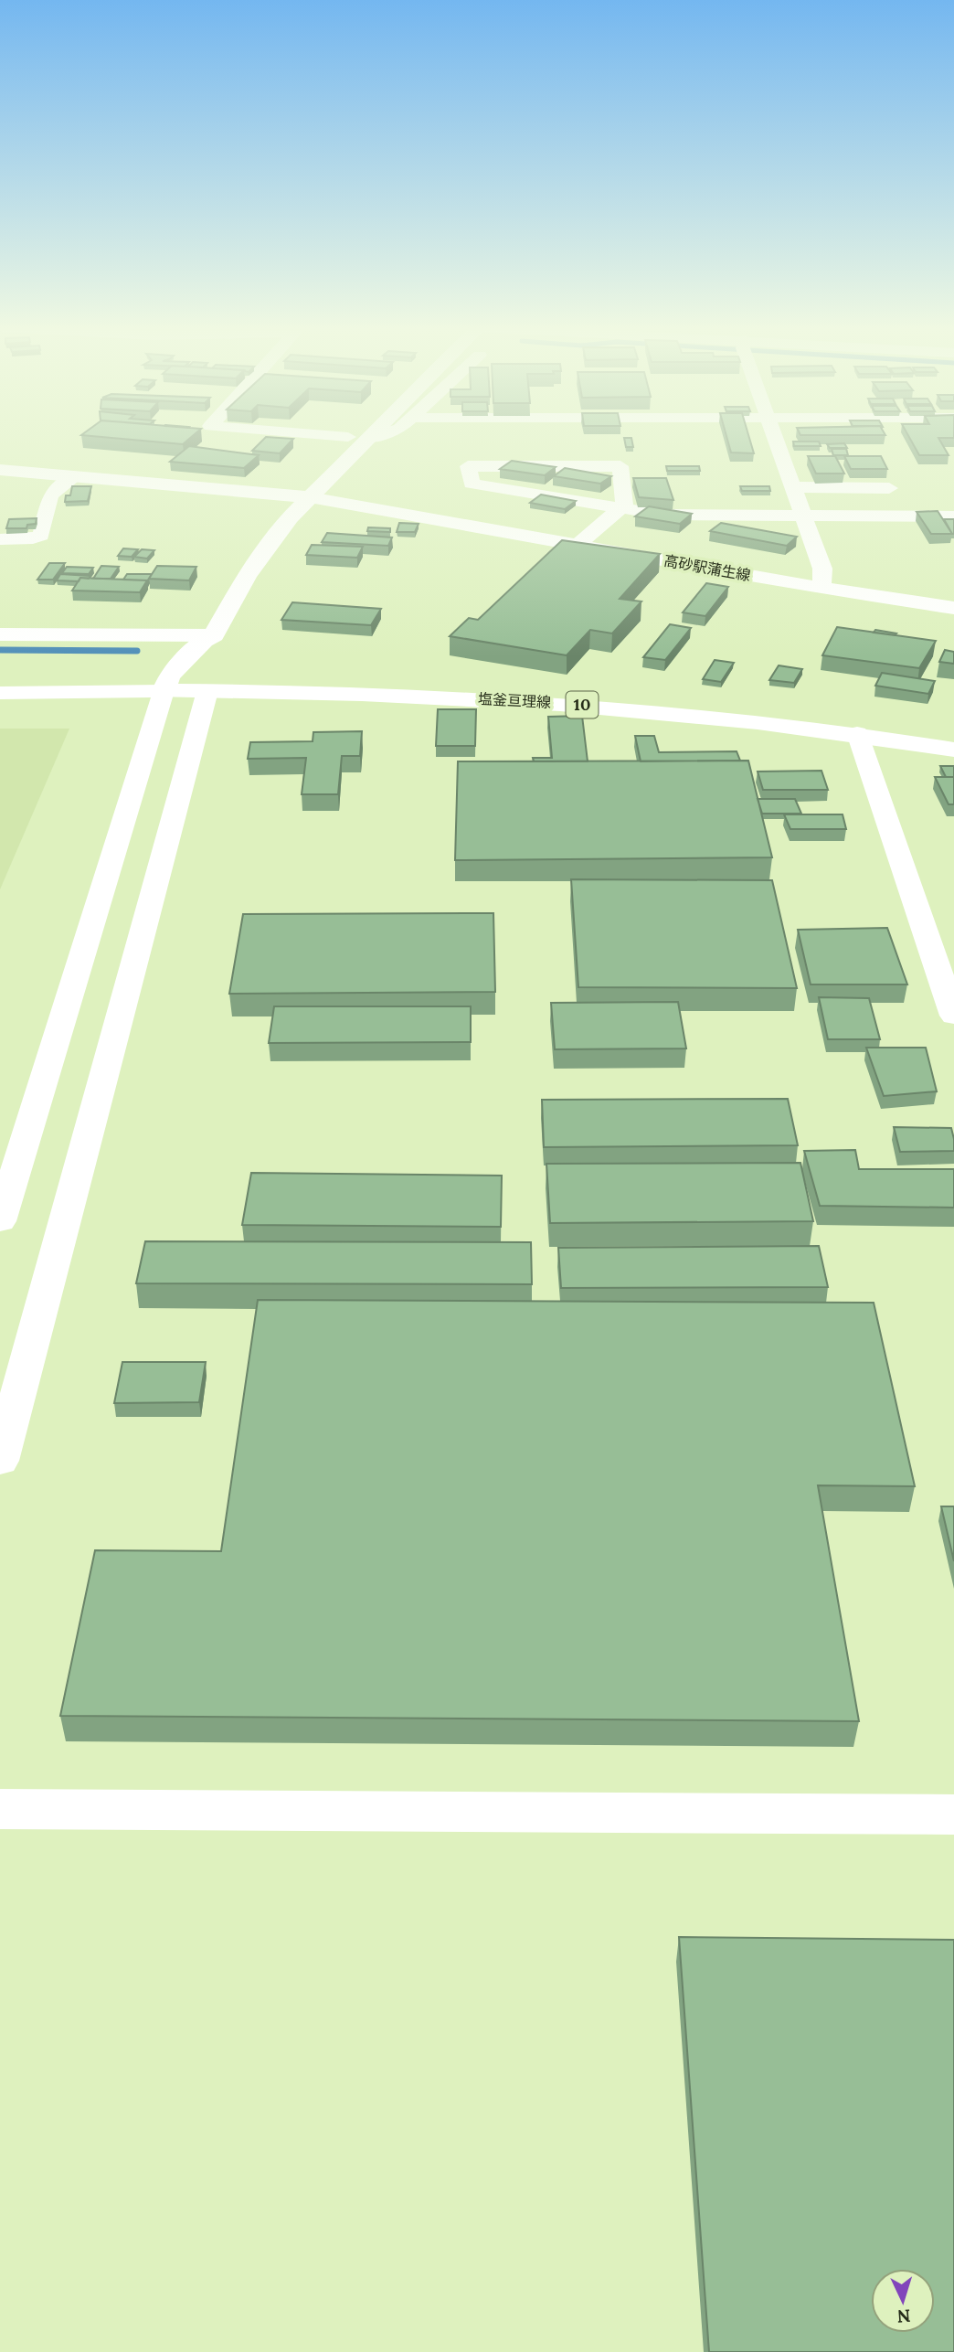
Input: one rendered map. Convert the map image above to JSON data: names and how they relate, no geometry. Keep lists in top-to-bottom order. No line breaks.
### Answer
{"streets":{"main road":["塩釜亘理線","10"],"street":["高砂駅蒲生線"]},"north":"bottom"}
